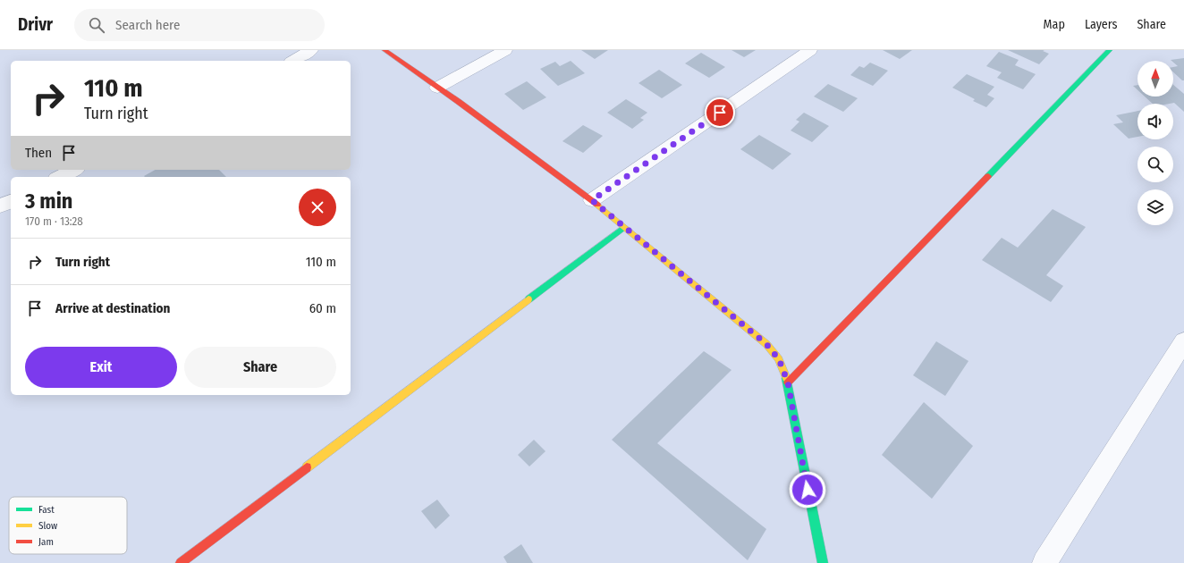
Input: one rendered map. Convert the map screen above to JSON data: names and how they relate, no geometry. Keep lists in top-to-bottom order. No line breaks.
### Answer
{"legend":["Fast","Slow","Jam"],"north":"top","page":{"header":"Drivr","search":"Search here","nav":["Map","Layers","Share"],"turn":["110 m","Turn right"],"then":"Then","heading":["3 min","170 m · 13:28"],"list":[{"name":"Turn right","value":"110 m"},{"name":"Arrive at destination","value":"60 m"}],"buttons":["Exit","Share"]}}
